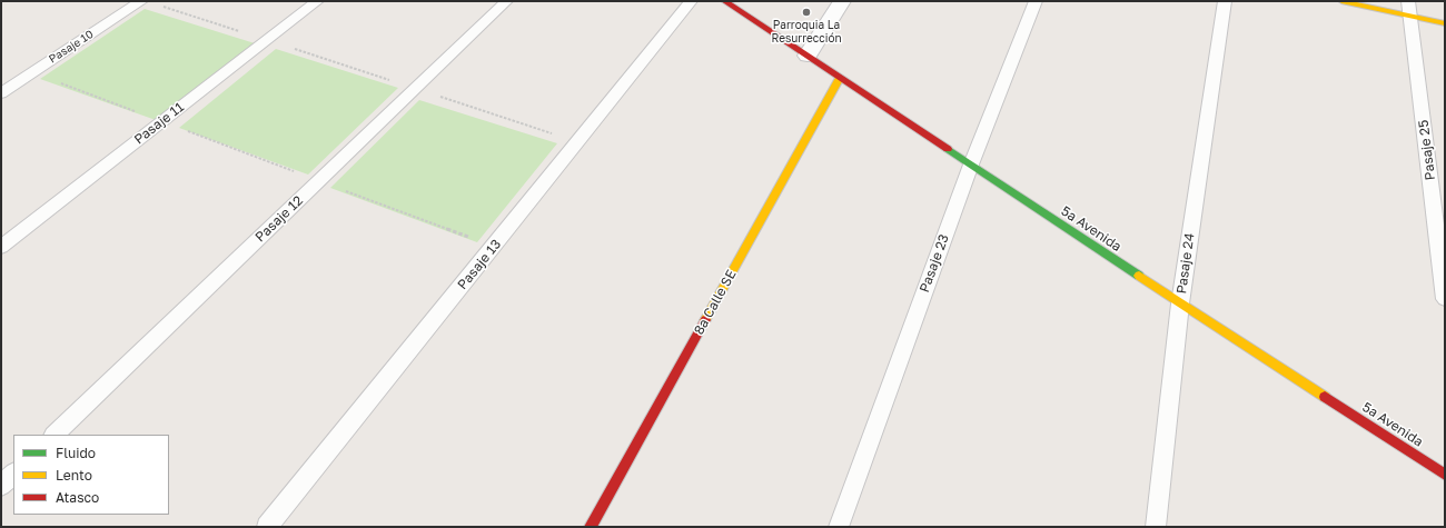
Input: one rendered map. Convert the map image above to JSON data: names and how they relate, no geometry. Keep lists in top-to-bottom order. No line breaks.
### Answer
{"streets":{"street":["5a Avenida","8a Calle SE"],"lane":["Pasaje 10","Pasaje 11","Pasaje 25","Pasaje 12","Pasaje 23","Pasaje 24","Pasaje 13"]},"crossings":[["5a Avenida","Pasaje 23"],["5a Avenida","Pasaje 24"],["5a Avenida","8a Calle SE"]],"places":["Parroquia La Resurrección"],"legend":["Fluido","Lento","Atasco"]}
